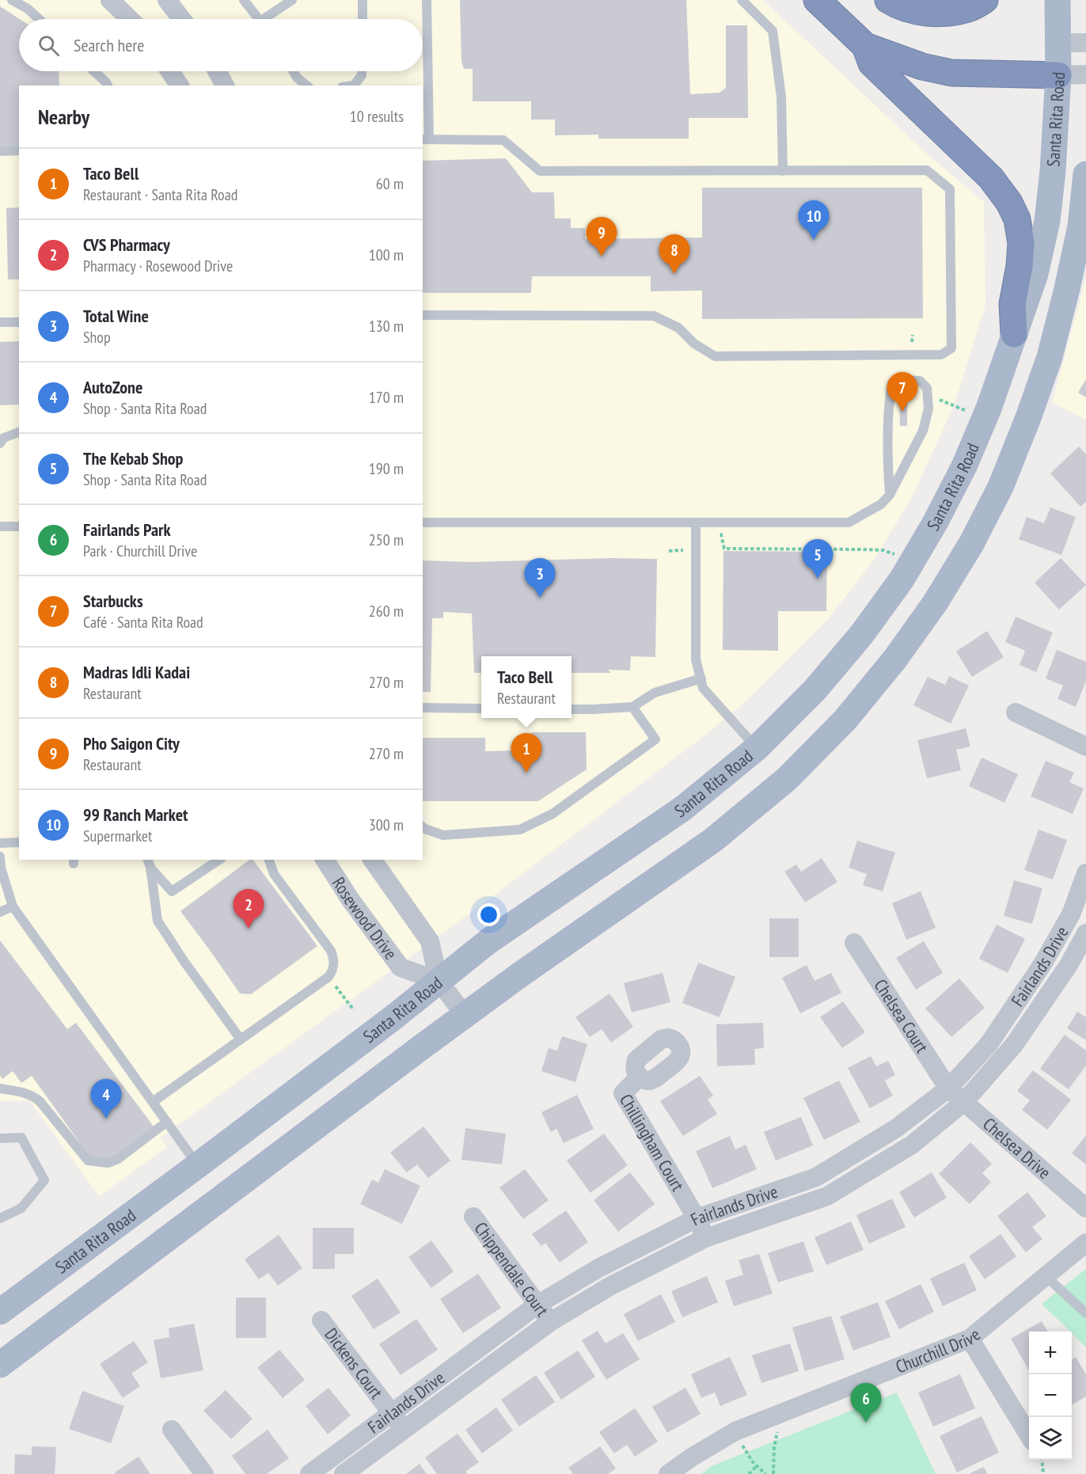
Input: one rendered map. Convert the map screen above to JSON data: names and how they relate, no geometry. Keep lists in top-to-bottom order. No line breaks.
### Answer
{"streets":{"main road":["Santa Rita Road"],"street":["Rosewood Drive","Fairlands Drive","Chelsea Court","Chillingham Court","Chelsea Drive","Chippendale Court","Churchill Drive","Dickens Court"]},"crossings":[["Santa Rita Road","Rosewood Drive"],["Fairlands Drive","Chelsea Court"],["Fairlands Drive","Chillingham Court"],["Fairlands Drive","Chelsea Drive"],["Fairlands Drive","Chippendale Court"],["Fairlands Drive","Dickens Court"],["Chelsea Court","Chelsea Drive"]],"page":{"search":"Search here","heading":["Nearby","10 results"],"list":[{"mark":"1","name":"Taco Bell","note":"Restaurant · Santa Rita Road","value":"60 m"},{"mark":"2","name":"CVS Pharmacy","note":"Pharmacy · Rosewood Drive","value":"100 m"},{"mark":"3","name":"Total Wine","note":"Shop","value":"130 m"},{"mark":"4","name":"AutoZone","note":"Shop · Santa Rita Road","value":"170 m"},{"mark":"5","name":"The Kebab Shop","note":"Shop · Santa Rita Road","value":"190 m"},{"mark":"6","name":"Fairlands Park","note":"Park · Churchill Drive","value":"250 m"},{"mark":"7","name":"Starbucks","note":"Café · Santa Rita Road","value":"260 m"},{"mark":"8","name":"Madras Idli Kadai","note":"Restaurant","value":"270 m"},{"mark":"9","name":"Pho Saigon City","note":"Restaurant","value":"270 m"},{"mark":"10","name":"99 Ranch Market","note":"Supermarket","value":"300 m"}],"pins":["10","9","8","7","5","3","1","2","4","6"],"popup":["Taco Bell","Restaurant"],"map_buttons":["+","−"]}}
